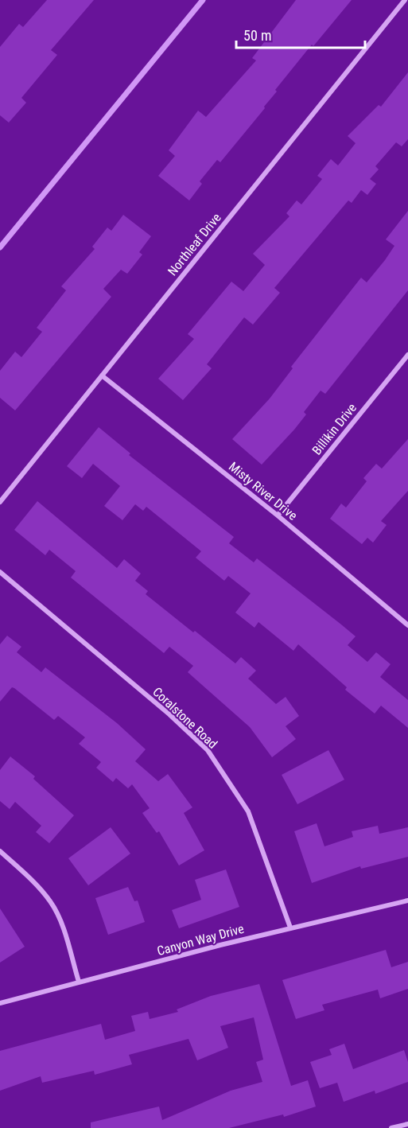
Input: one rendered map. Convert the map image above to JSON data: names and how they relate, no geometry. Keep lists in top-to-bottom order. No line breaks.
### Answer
{"streets":{"street":["Northleaf Drive","Billikin Drive","Misty River Drive","Coralstone Road","Canyon Way Drive"]},"crossings":[["Northleaf Drive","Misty River Drive"],["Billikin Drive","Misty River Drive"],["Coralstone Road","Canyon Way Drive"]],"scale_bar":"50 m"}
